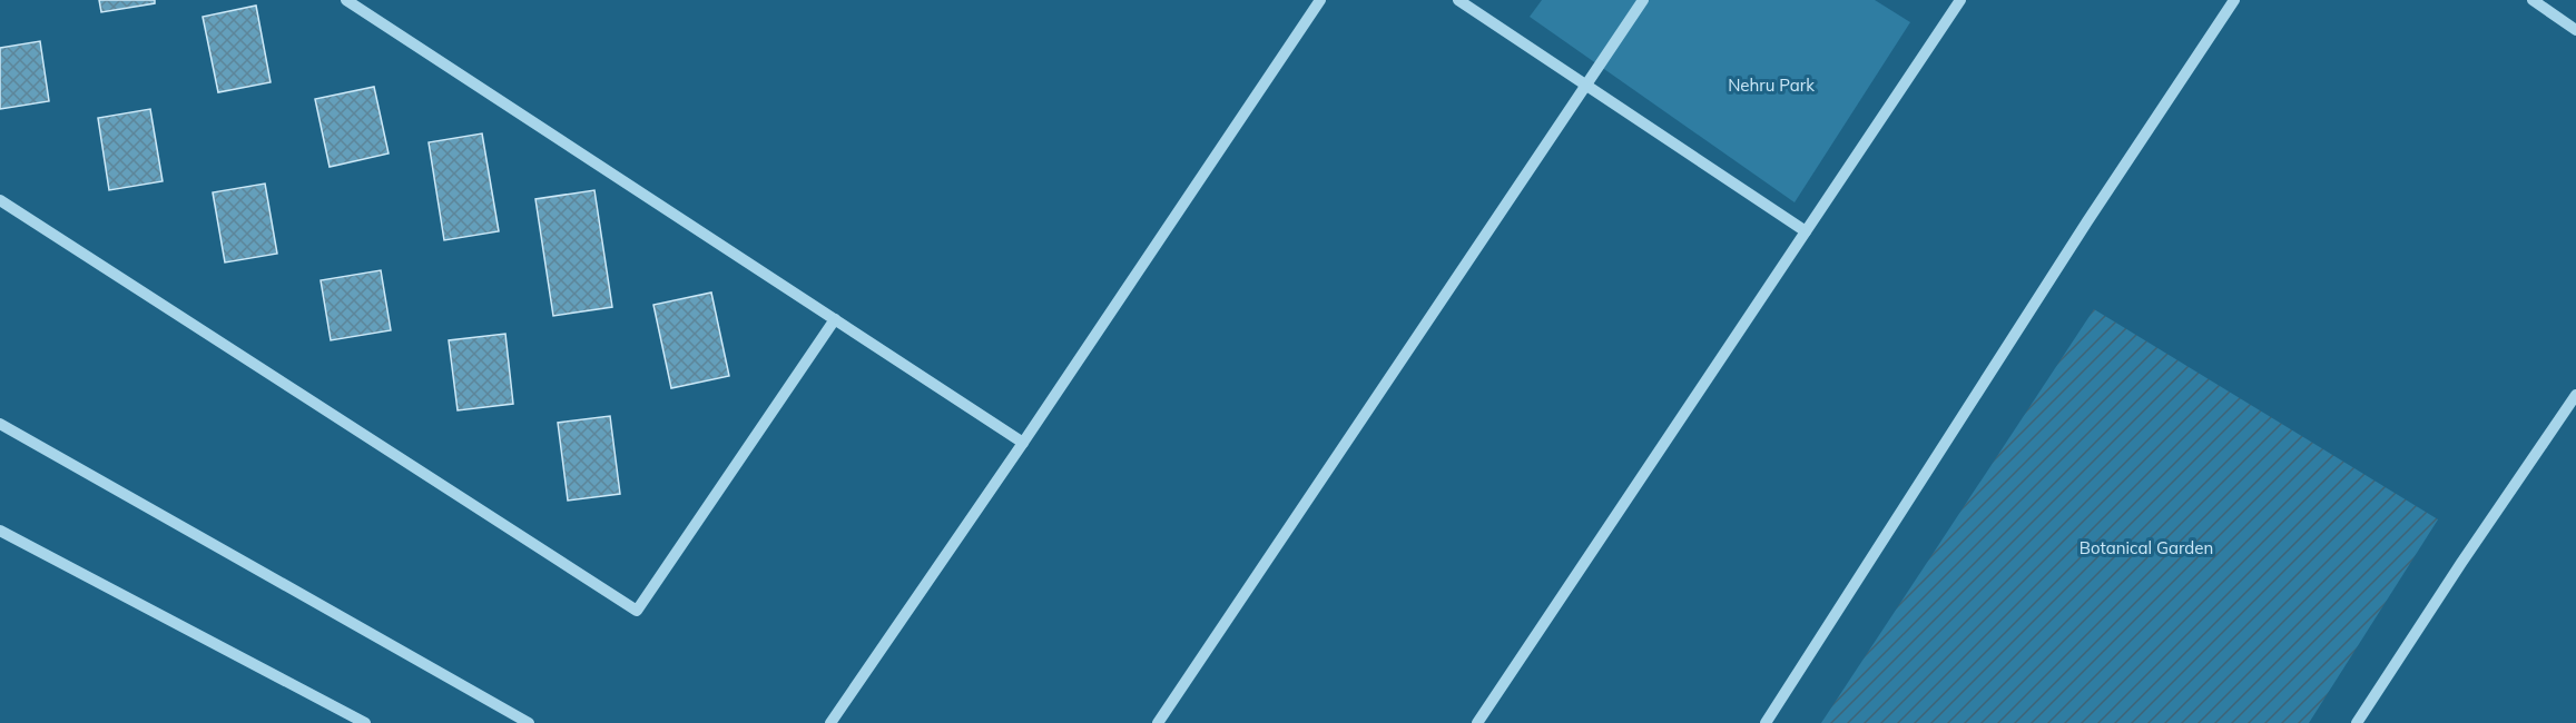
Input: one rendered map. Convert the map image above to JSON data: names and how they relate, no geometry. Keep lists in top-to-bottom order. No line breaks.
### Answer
{"parks":["Nehru Park","Botanical Garden"]}
